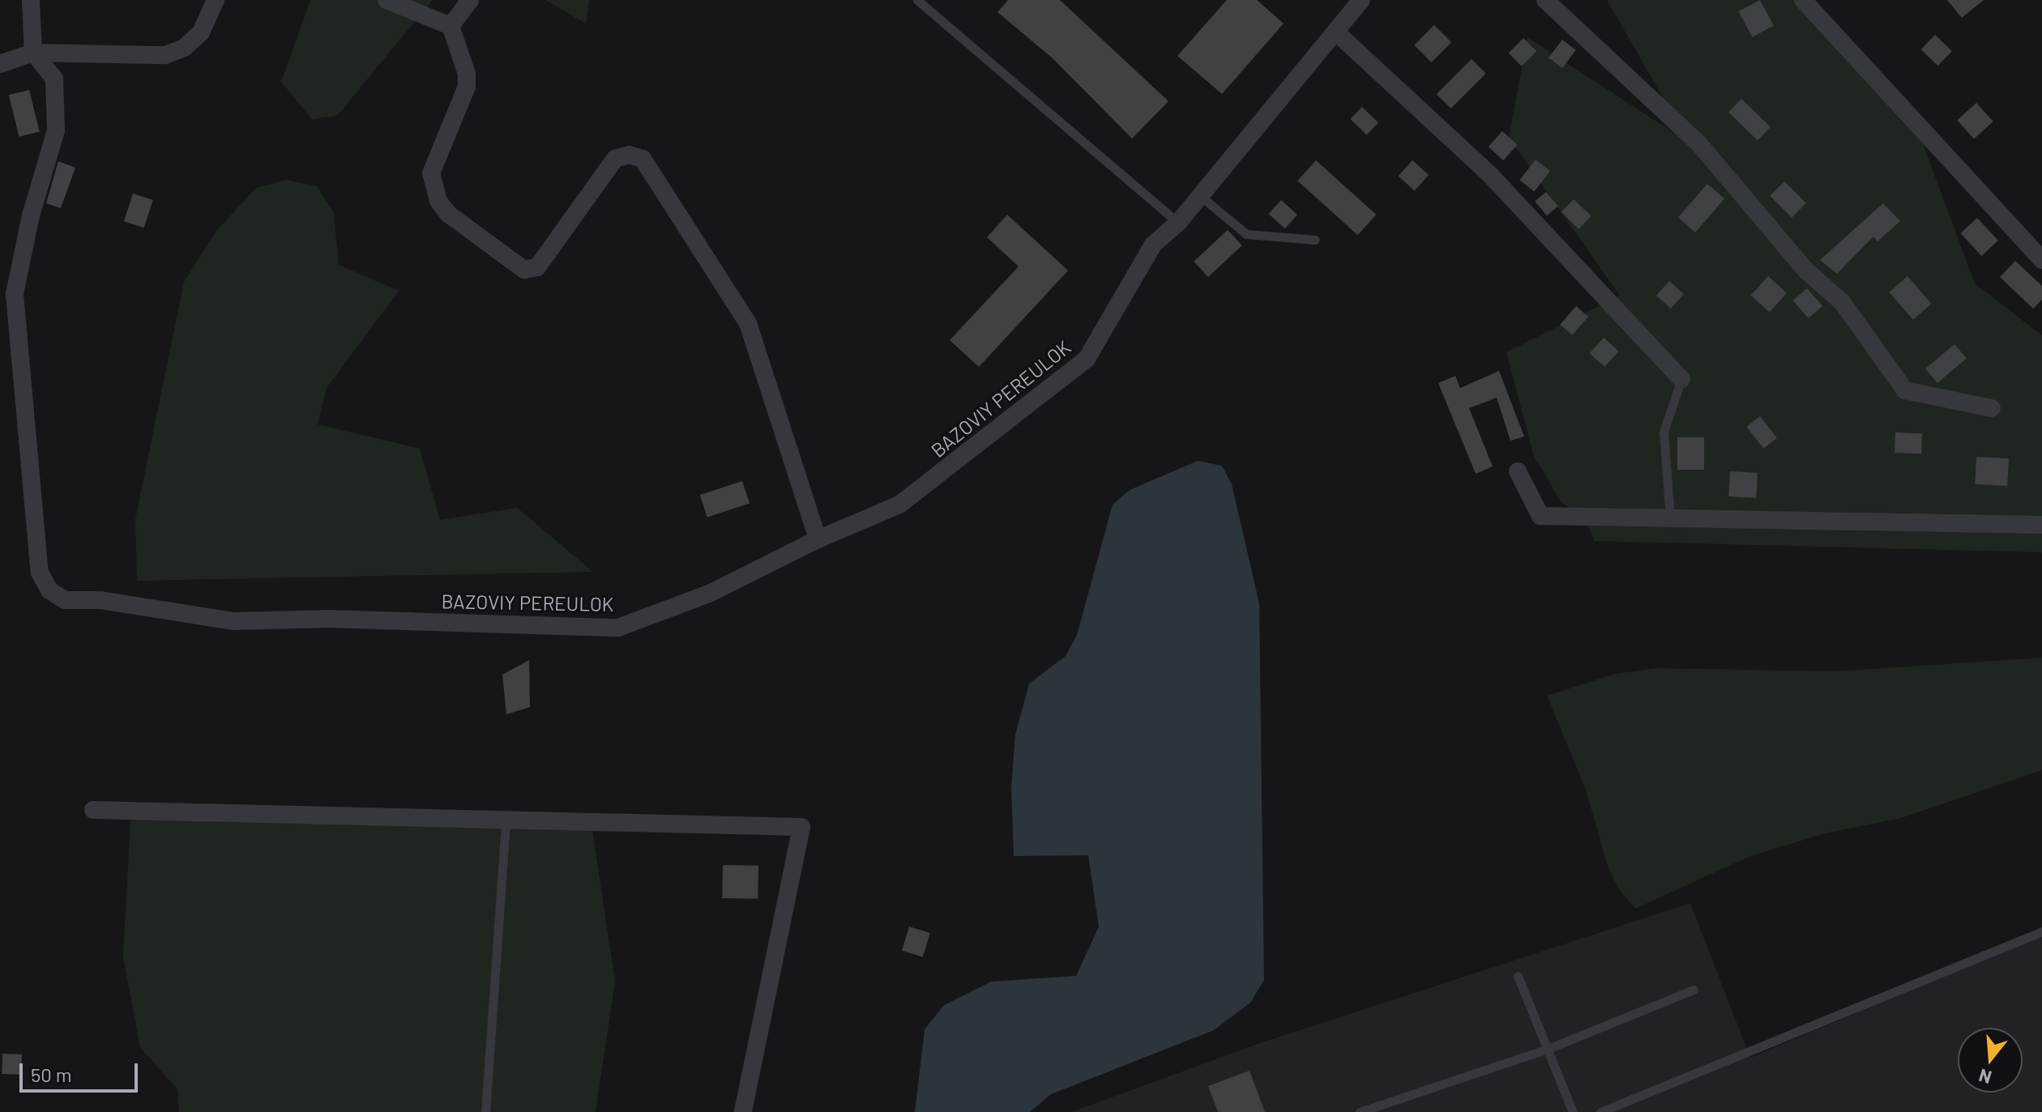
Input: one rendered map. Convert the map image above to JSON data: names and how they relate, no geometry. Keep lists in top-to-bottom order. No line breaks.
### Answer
{"streets":{"street":["BAZOVIY PEREULOK"]},"scale_bar":"50 m","north":"bottom"}
